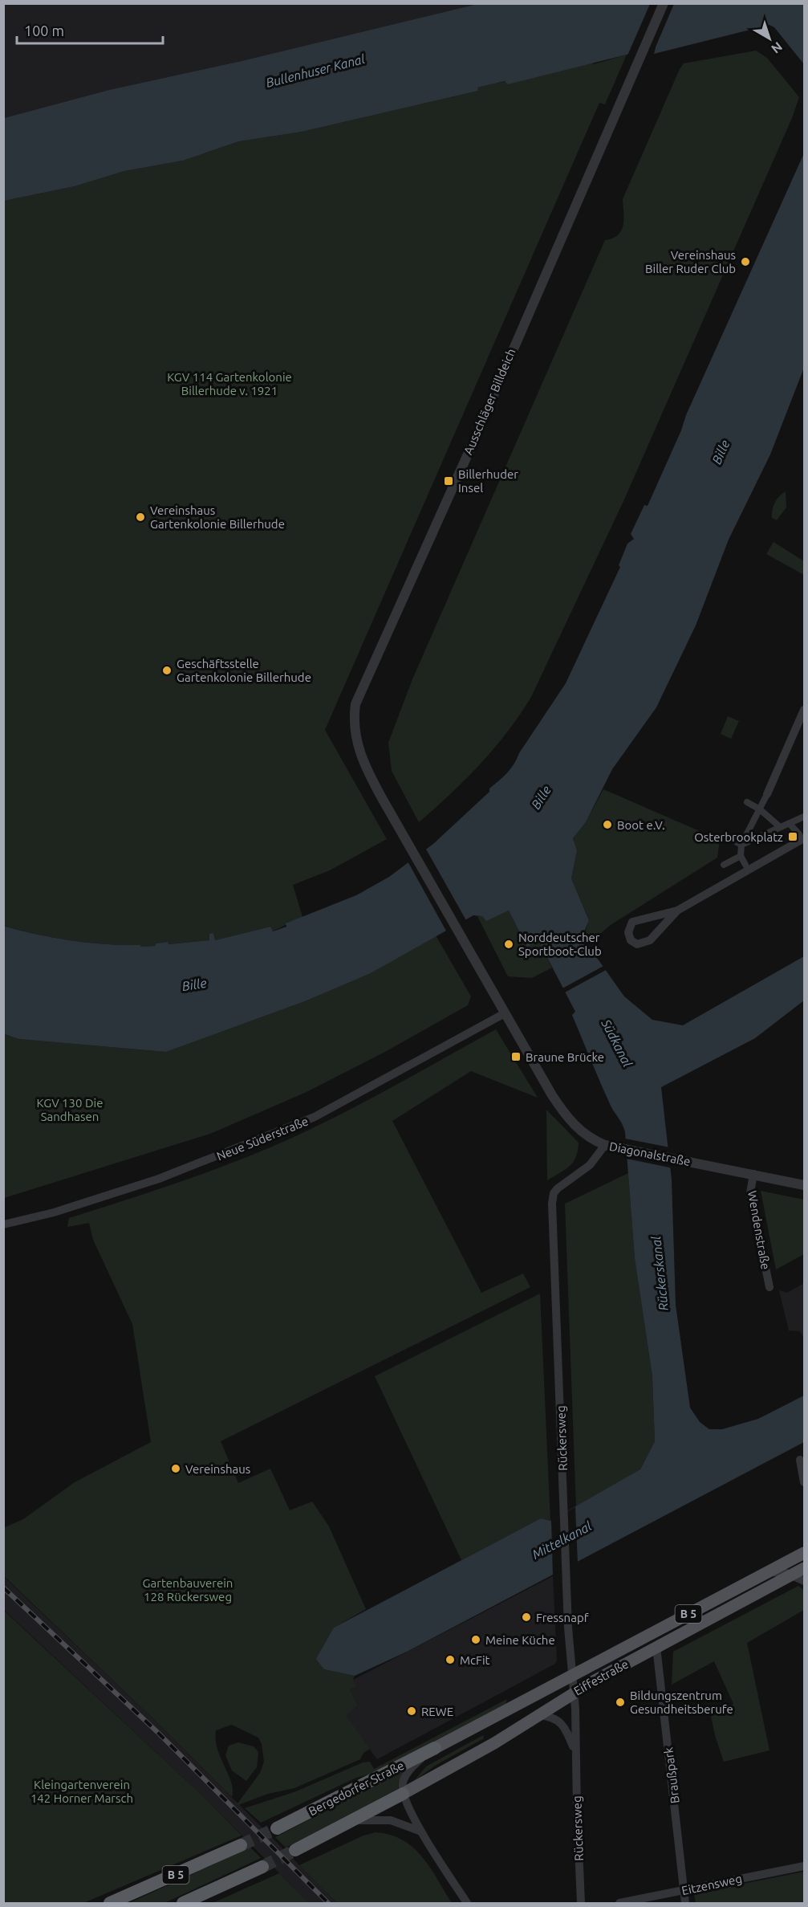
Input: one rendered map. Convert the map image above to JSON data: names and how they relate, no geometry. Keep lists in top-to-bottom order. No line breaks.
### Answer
{"streets":{"highway":["B 5","Bergedorfer Straße"],"main road":["Eiffestraße"],"street":["Ausschläger Billdeich","Neue Süderstraße","Diagonalstraße","Wendenstraße","Rückersweg","Braußpark","Eitzensweg"]},"crossings":[["Ausschläger Billdeich","Neue Süderstraße"],["Ausschläger Billdeich","Diagonalstraße"],["Neue Süderstraße","Diagonalstraße"],["Diagonalstraße","Wendenstraße"],["Diagonalstraße","Rückersweg"],["Rückersweg","Eiffestraße"],["B 5","Eiffestraße"],["Eiffestraße","Braußpark"],["Eiffestraße","Bergedorfer Straße"],["Braußpark","Eitzensweg"]],"water":["Bullenhuser Kanal","Bille","Südkanal","Rückerskanal","Mittelkanal"],"parks":["KGV 114 Gartenkolonie Billerhude v. 1921","KGV 130 Die Sandhasen","Gartenbauverein 128 Rückersweg","Kleingartenverein 142 Horner Marsch"],"places":{"other":["Vereinshaus Biller Ruder Club","Vereinshaus Gartenkolonie Billerhude","Geschäftsstelle Gartenkolonie Billerhude","Boot e.V.","Norddeutscher Sportboot-Club","Vereinshaus","Fressnapf","Meine Küche","McFit","Bildungszentrum Gesundheitsberufe","REWE"],"transit":["Billerhuder Insel","Osterbrookplatz","Braune Brücke"]},"scale_bar":"100 m","north":"bottom right"}
